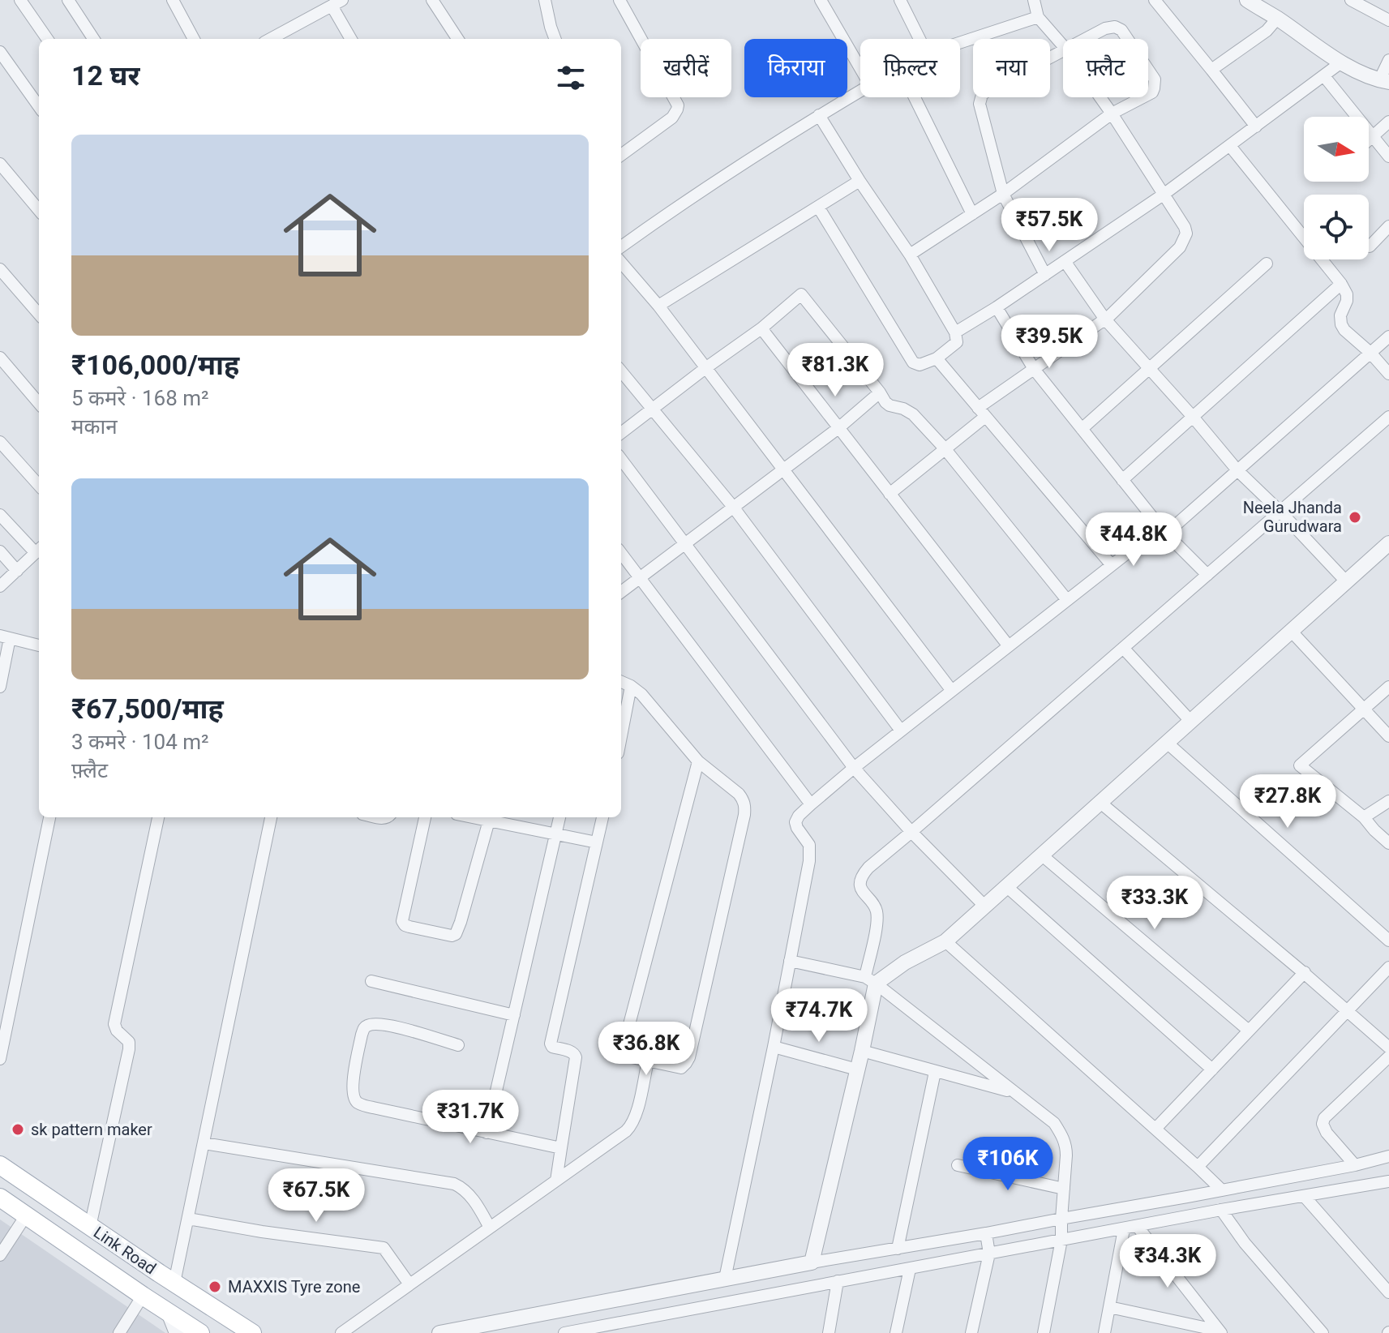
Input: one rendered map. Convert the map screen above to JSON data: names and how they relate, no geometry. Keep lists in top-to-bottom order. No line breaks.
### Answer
{"streets":{"main road":["Link Road"]},"places":["Neela Jhanda Gurudwara","sk pattern maker","MAXXIS Tyre zone"],"north":"right","page":{"chip":["खरीदें","किराया","फ़िल्टर","नया","फ़्लैट"],"heading":"12 घर","list":[{"name":"₹106,000/माह","note":"5 कमरे · 168 m² · मकान"},{"name":"₹67,500/माह","note":"3 कमरे · 104 m² · फ़्लैट"}],"price":["₹57.5K","₹39.5K","₹81.3K","₹44.8K","₹27.8K","₹33.3K","₹74.7K","₹36.8K","₹31.7K","₹106K","₹67.5K","₹34.3K"]}}
